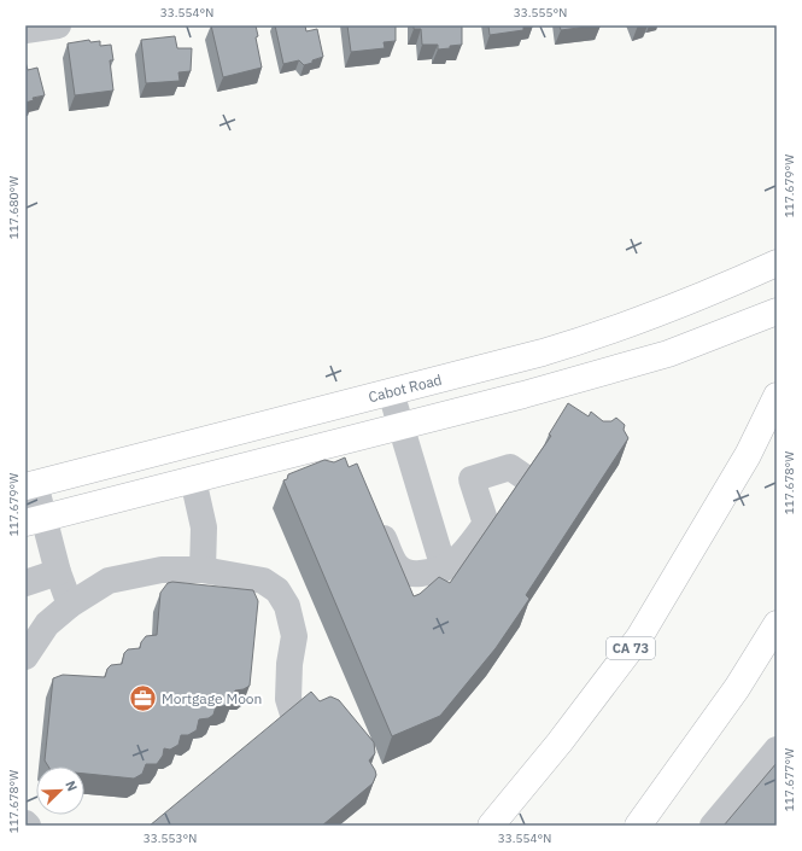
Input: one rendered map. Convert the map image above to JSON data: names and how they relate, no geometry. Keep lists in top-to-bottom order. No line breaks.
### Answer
{"streets":{"main road":["Cabot Road","CA 73"]},"places":{"office":["Mortgage Moon"]},"north":"top right","coordinates":["33.554°N","33.555°N","117.679°W","117.680°W","117.678°W","117.677°W","33.553°N"]}
